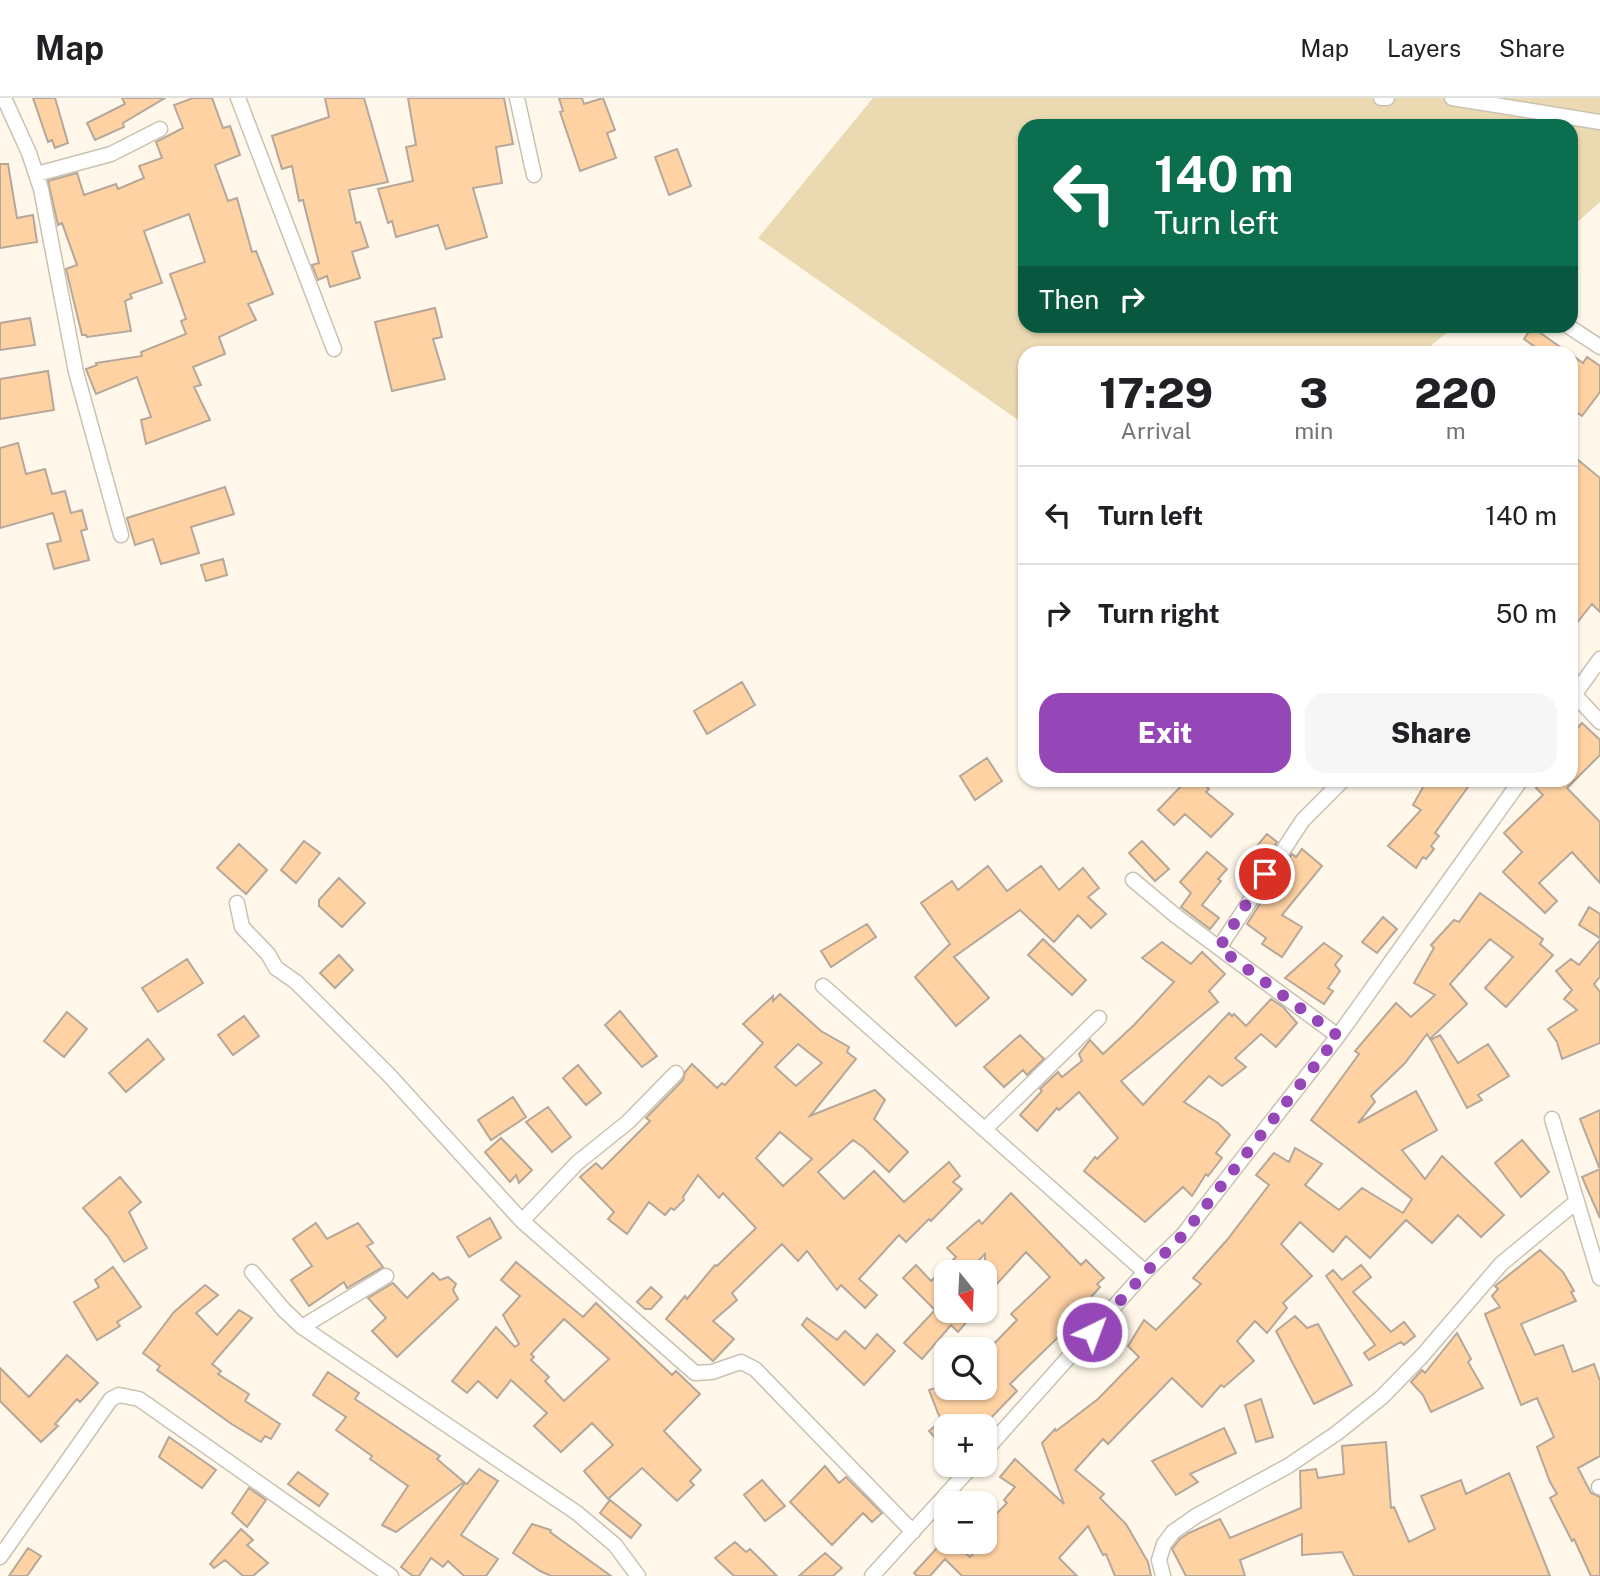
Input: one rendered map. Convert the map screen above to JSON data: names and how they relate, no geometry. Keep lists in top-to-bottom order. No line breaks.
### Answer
{"north":"bottom","page":{"header":"Map","nav":["Map","Layers","Share"],"turn":["140 m","Turn left"],"then":"Then","eta":["17:29","Arrival","3","min","220","m"],"list":[{"name":"Turn left","value":"140 m"},{"name":"Turn right","value":"50 m"}],"buttons":["Exit","Share"],"map_buttons":["+","−"]}}
